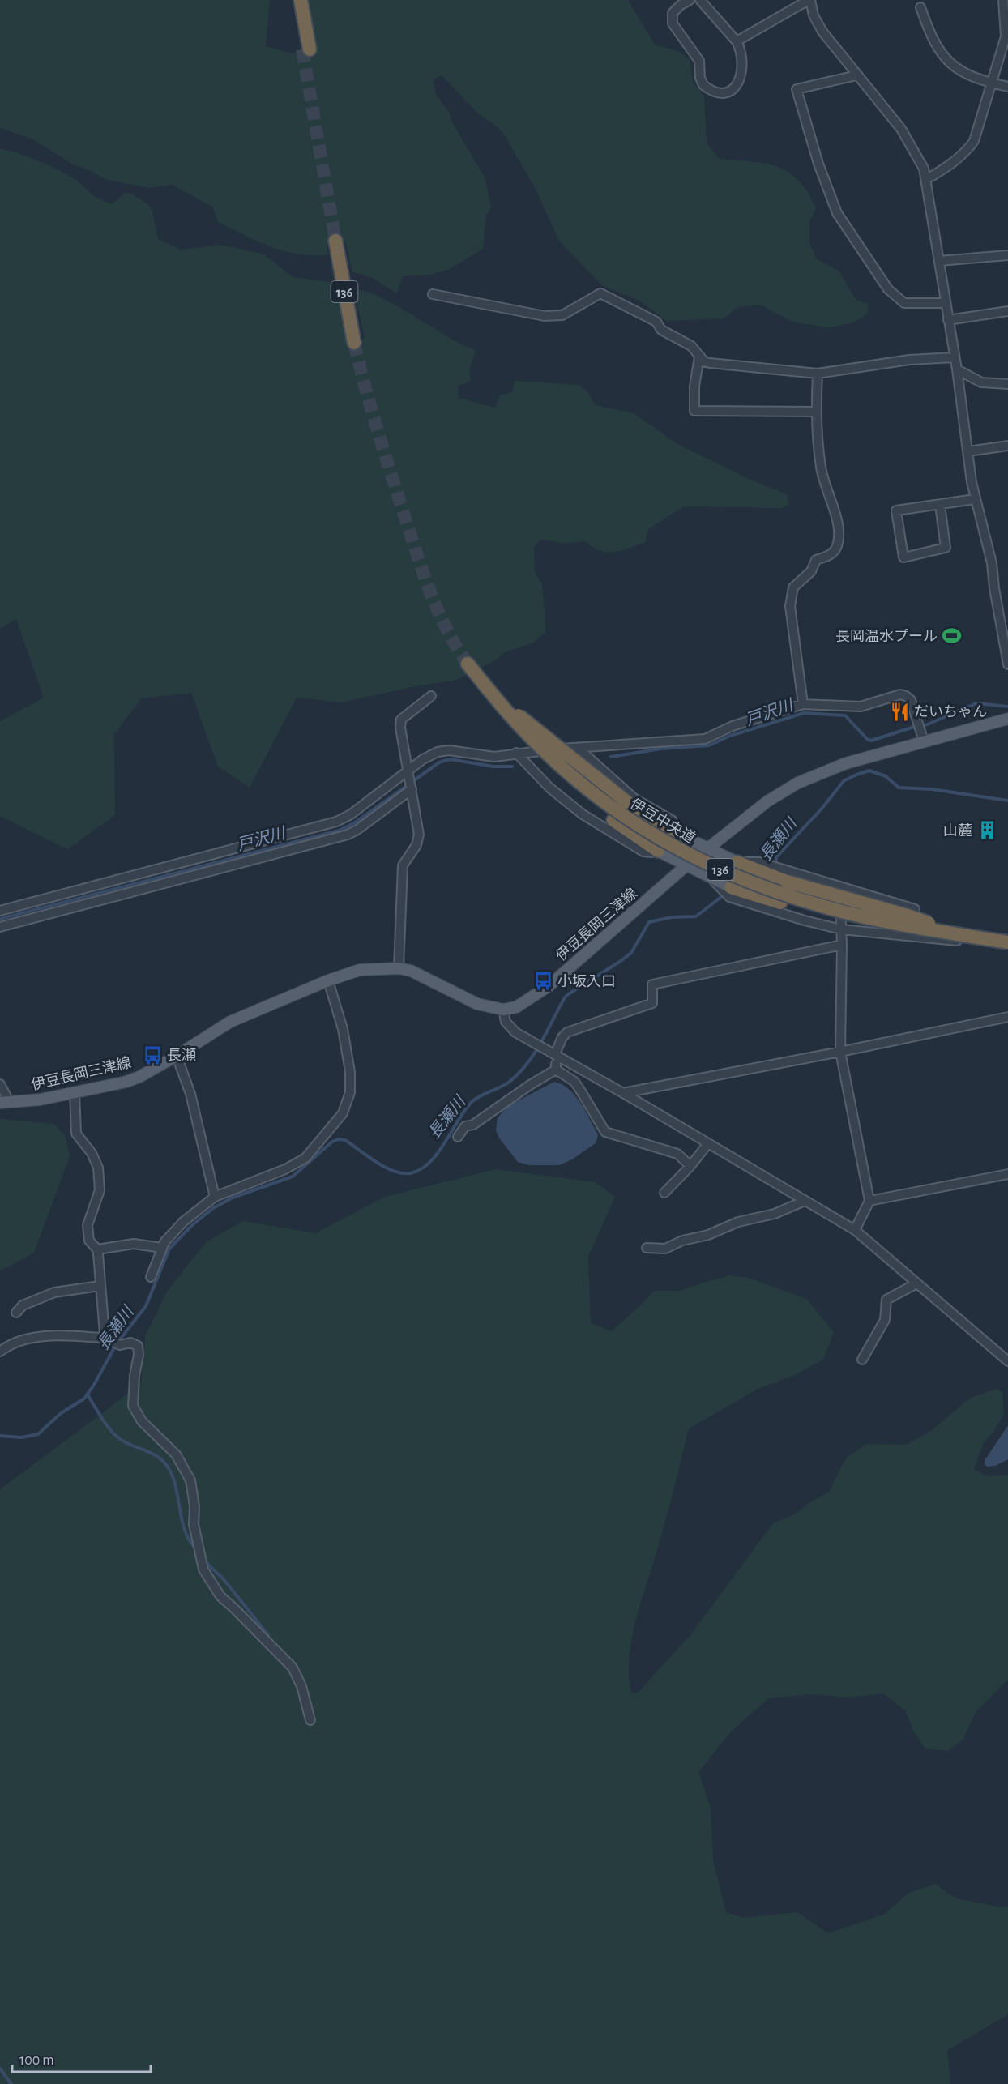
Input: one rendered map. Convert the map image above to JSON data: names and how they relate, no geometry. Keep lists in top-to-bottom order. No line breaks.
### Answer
{"streets":{"highway":["136","伊豆中央道"],"main road":["伊豆長岡三津線"]},"water":["戸沢川","長瀬川"],"places":{"sports":["長岡温水プール"],"restaurant":["だいちゃん"],"building":["山麓"],"bus stop":["小坂入口","長瀬"]},"scale_bar":"100 m"}
